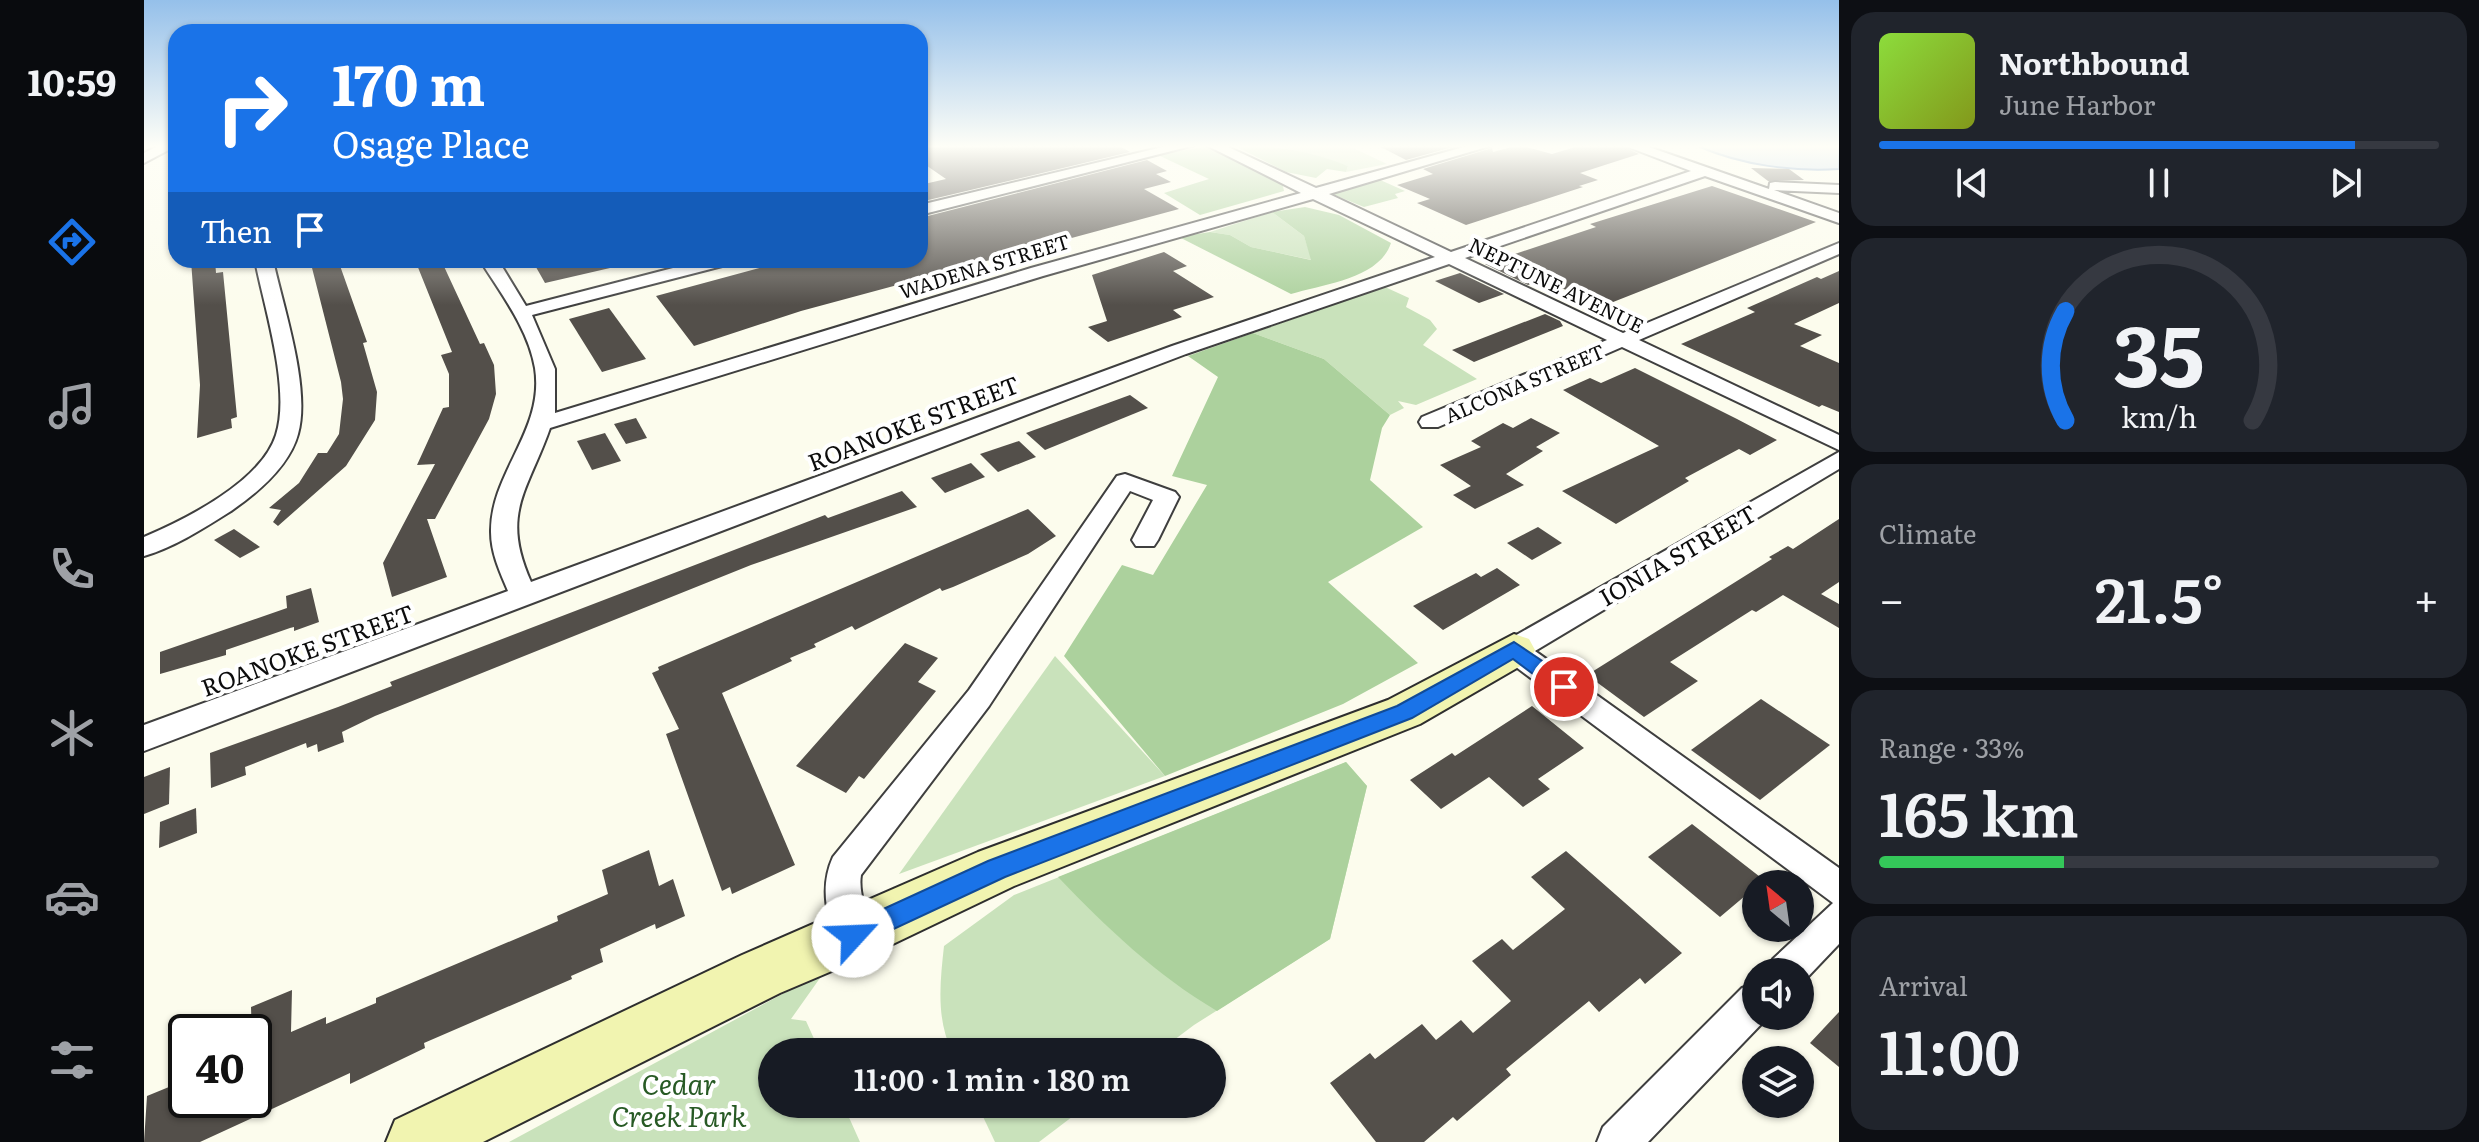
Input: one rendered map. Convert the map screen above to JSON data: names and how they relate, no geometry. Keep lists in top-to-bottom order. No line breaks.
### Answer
{"streets":{"street":["WADENA STREET","NEPTUNE AVENUE","ALCONA STREET","ROANOKE STREET","IONIA STREET"]},"crossings":[["NEPTUNE AVENUE","ALCONA STREET"],["NEPTUNE AVENUE","ROANOKE STREET"]],"parks":["Cedar Creek Park"],"north":"top left","page":{"tabs":"10:59","turn":["170 m","Osage Place"],"song":["Northbound","June Harbor"],"then":"Then","tile":["Climate",["Range · 33%","165 km"],["Arrival","11:00"]],"heat":["−","21.5°","+"],"limit":"40","trip":"11:00 · 1 min · 180 m","gauge":["35","km/h"]}}
